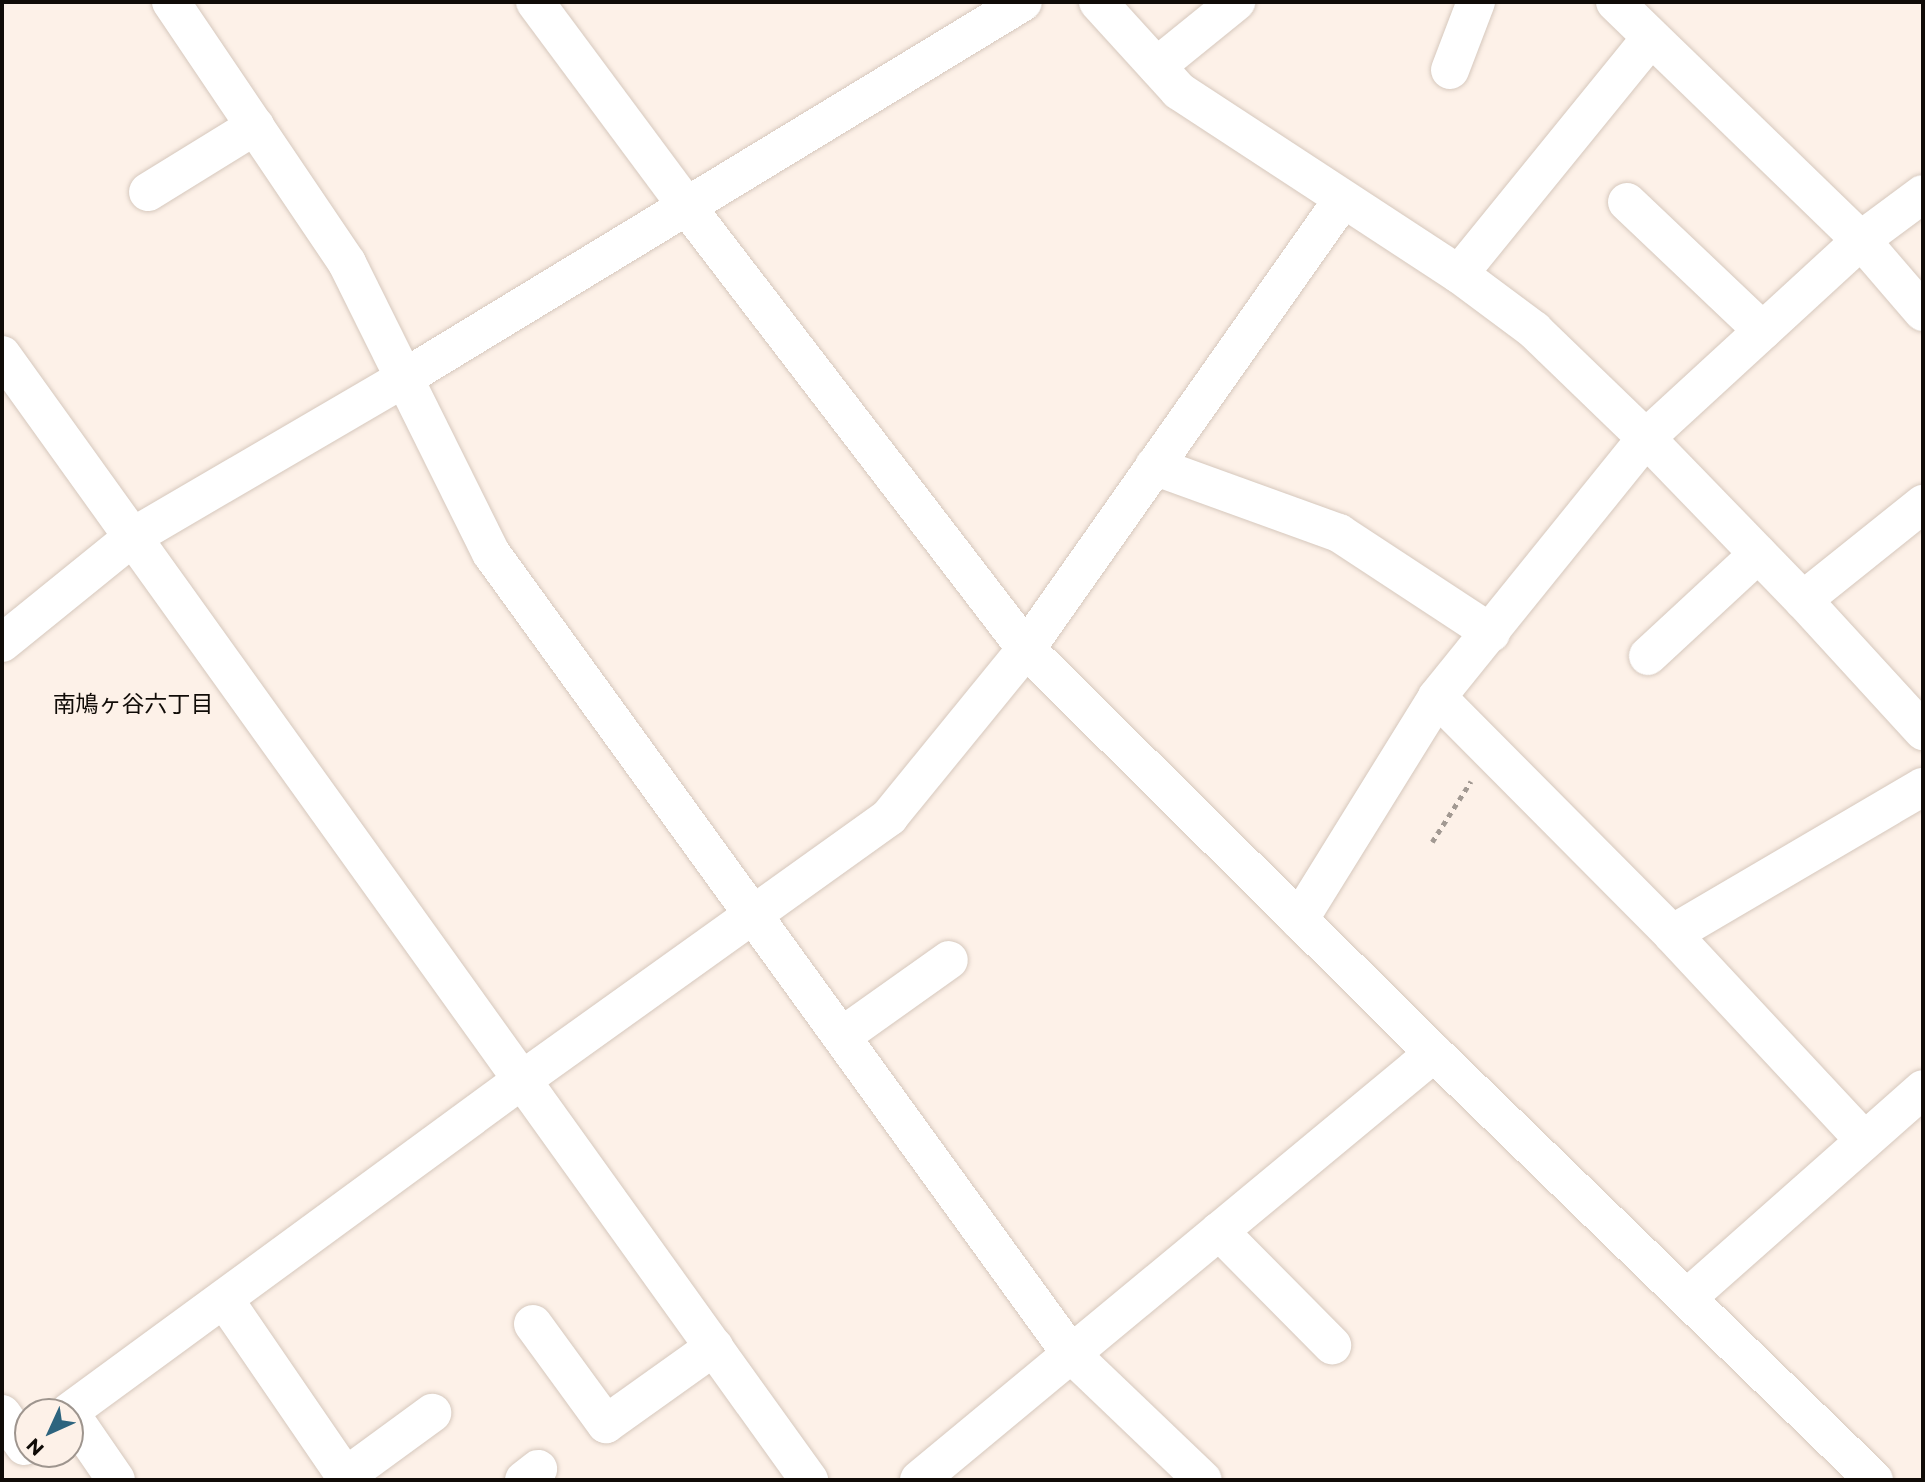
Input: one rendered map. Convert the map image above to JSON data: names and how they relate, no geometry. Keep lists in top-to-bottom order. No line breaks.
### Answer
{"districts":["南鳩ヶ谷六丁目"],"north":"bottom left"}
